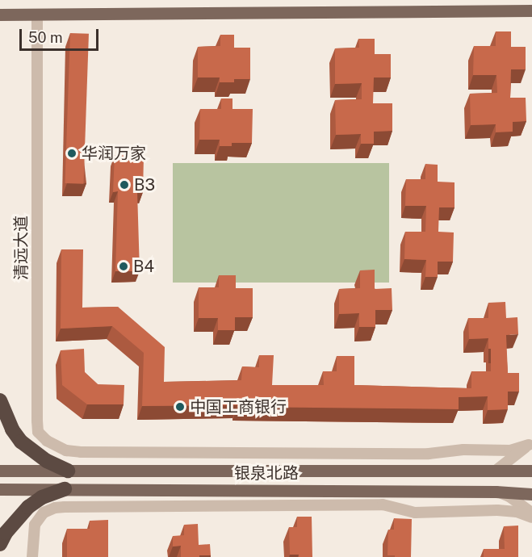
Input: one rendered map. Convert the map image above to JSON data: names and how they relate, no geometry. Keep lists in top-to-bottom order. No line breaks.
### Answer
{"streets":{"main road":["银泉北路"],"street":["清远大道"]},"crossings":[["清远大道","银泉北路"]],"places":["华润万家","B3","B4","中国工商银行"],"scale_bar":"50 m"}
